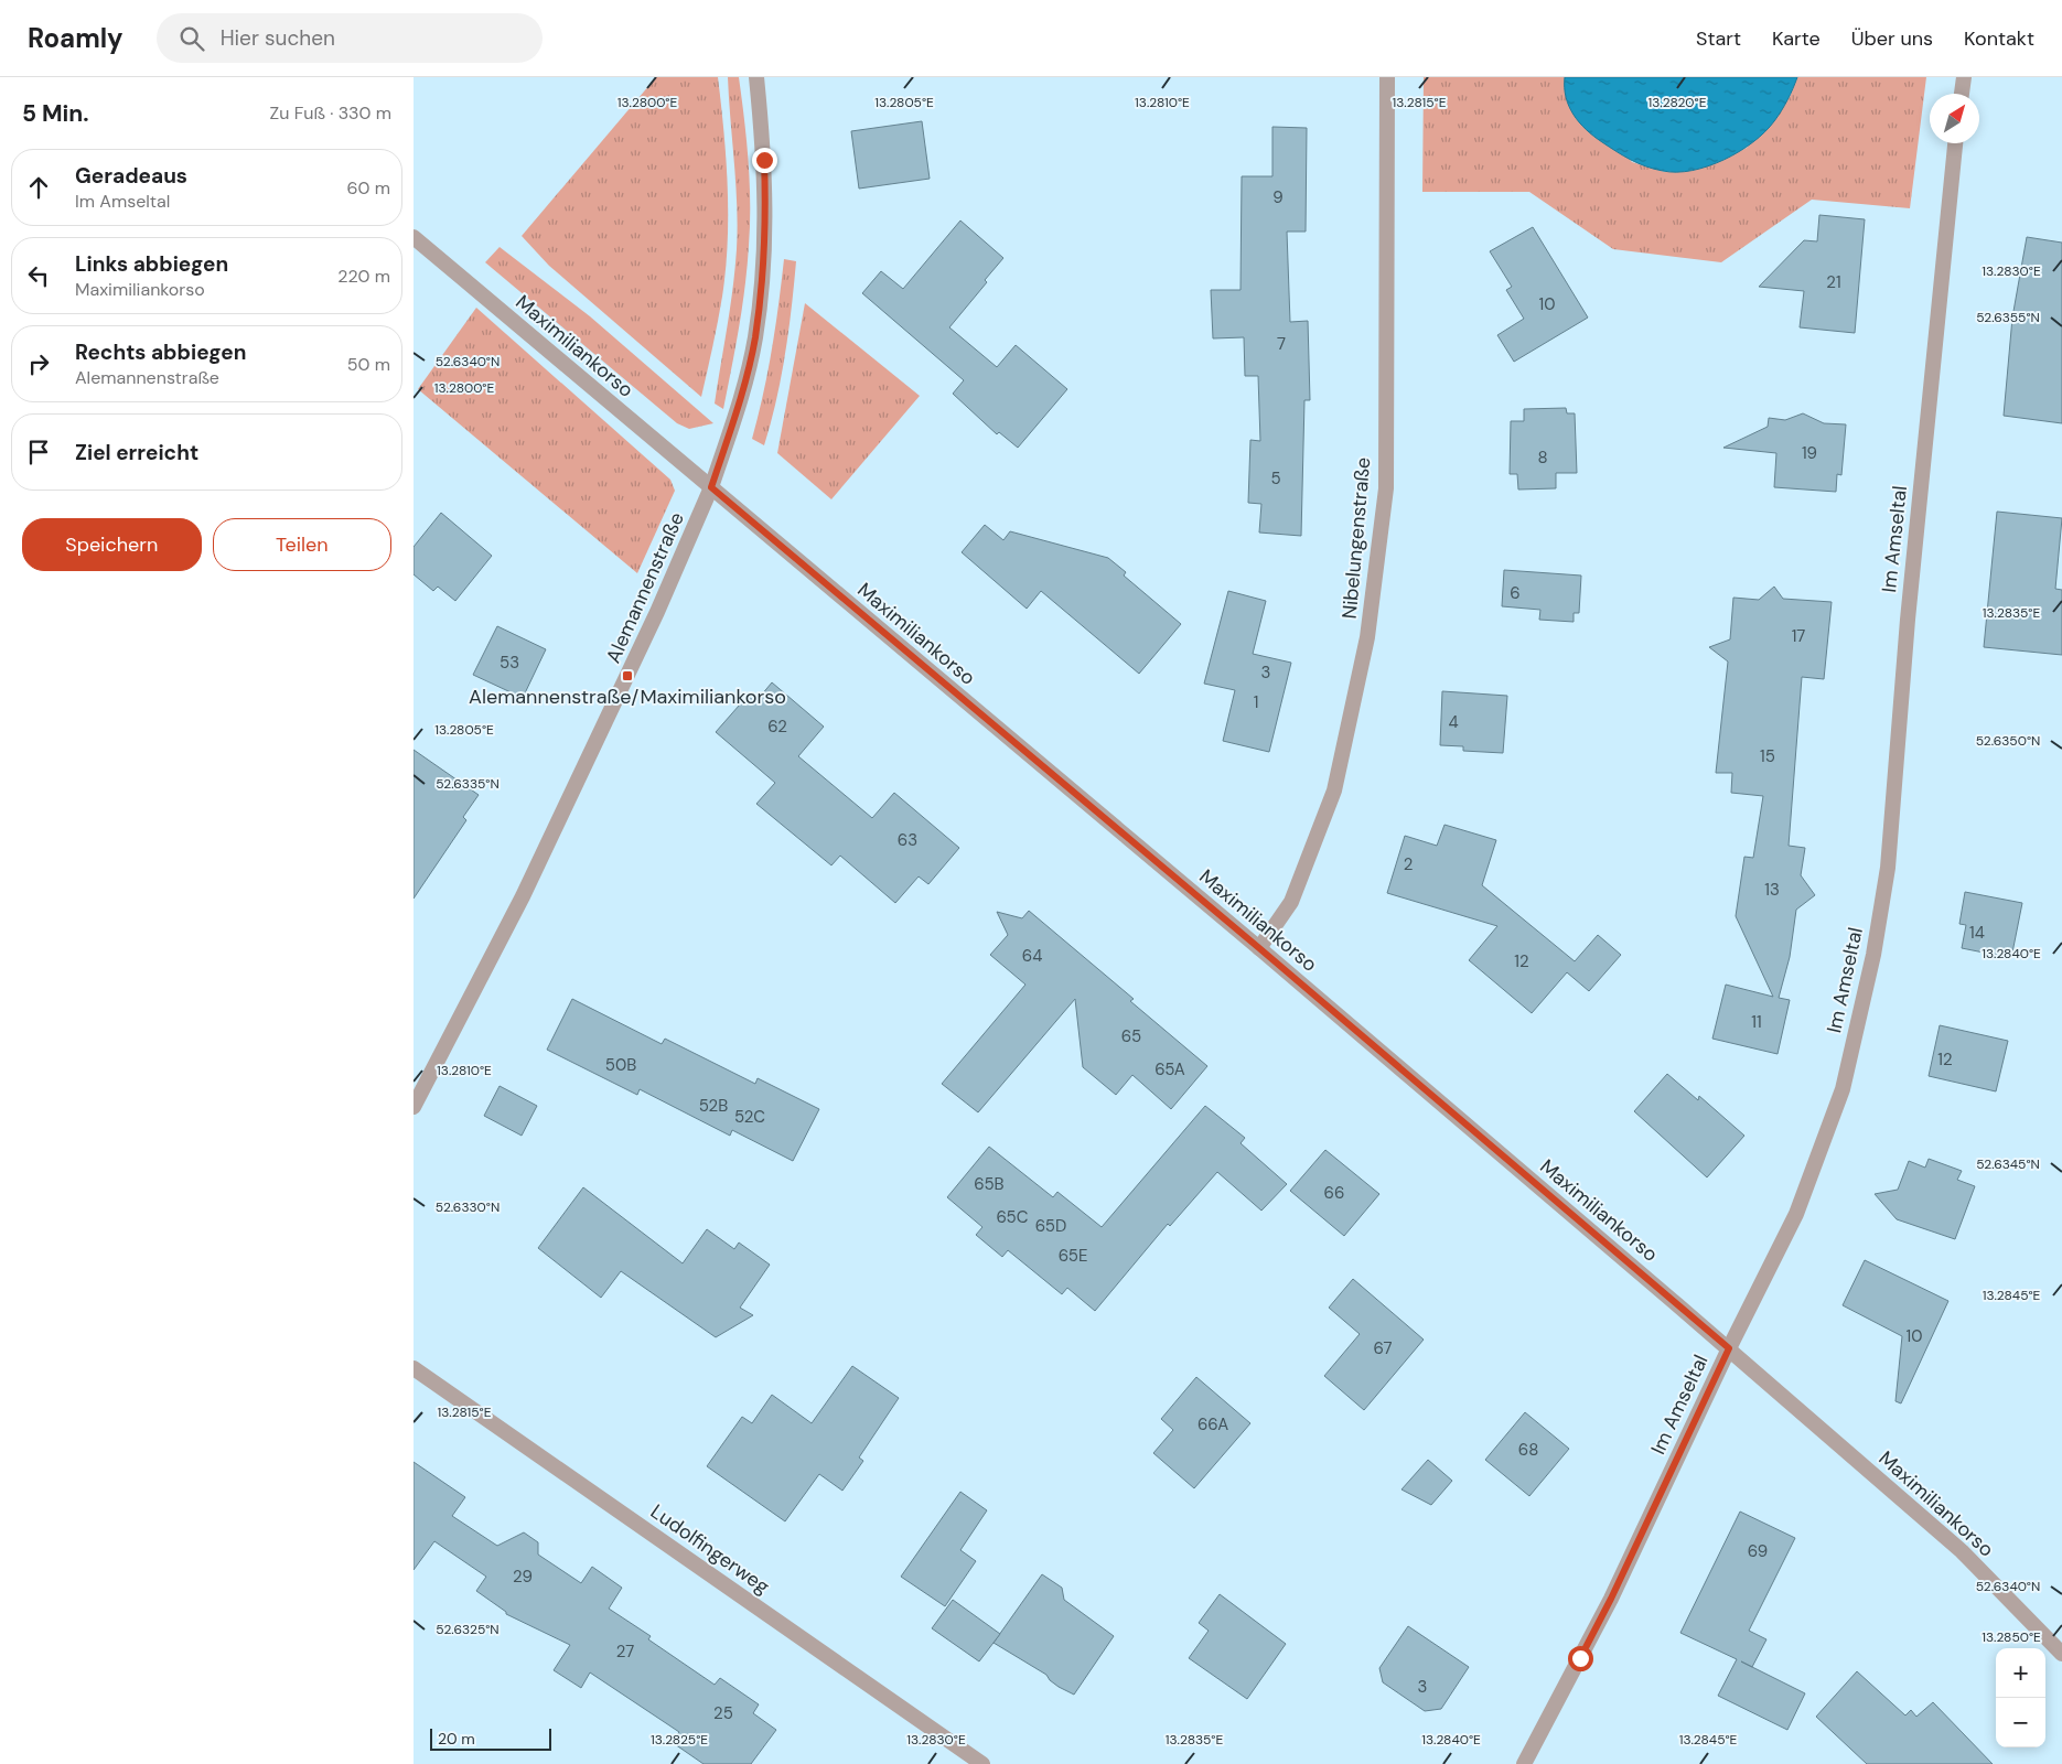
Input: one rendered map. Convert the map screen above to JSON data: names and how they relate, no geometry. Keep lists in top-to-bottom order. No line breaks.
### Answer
{"streets":{"street":["Maximiliankorso","Nibelungenstraße","Im Amseltal","Alemannenstraße","Ludolfingerweg"]},"crossings":[["Maximiliankorso","Nibelungenstraße"],["Maximiliankorso","Im Amseltal"],["Maximiliankorso","Alemannenstraße"]],"places":{"transit":["Alemannenstraße/Maximiliankorso"]},"house_numbers":["9","21","10","7","19","8","5","6","17","53","3","1","4","62","15","63","2","13","14","64","12","11","65","12","50B","65A","52B","52C","65B","66","65C","65D","65E","10","67","66A","68","69","29","27","3","25"],"scale_bar":"20 m","north":"top right","page":{"header":"Roamly","search":"Hier suchen","nav":["Start","Karte","Über uns","Kontakt"],"heading":["5 Min.","Zu Fuß · 330 m"],"list":[["Geradeaus","Im Amseltal","60 m"],["Links abbiegen","Maximiliankorso","220 m"],["Rechts abbiegen","Alemannenstraße","50 m"],"Ziel erreicht"],"buttons":["Speichern","Teilen"],"map_buttons":["+","−"],"scale":"20 m"},"coordinates":["13.2800°E","13.2805°E","13.2810°E","13.2815°E","13.2820°E","13.2830°E","52.6355°N","52.6340°N","13.2835°E","52.6350°N","52.6335°N","13.2840°E","52.6345°N","52.6330°N","13.2845°E","52.6325°N","13.2850°E","13.2825°E"]}
